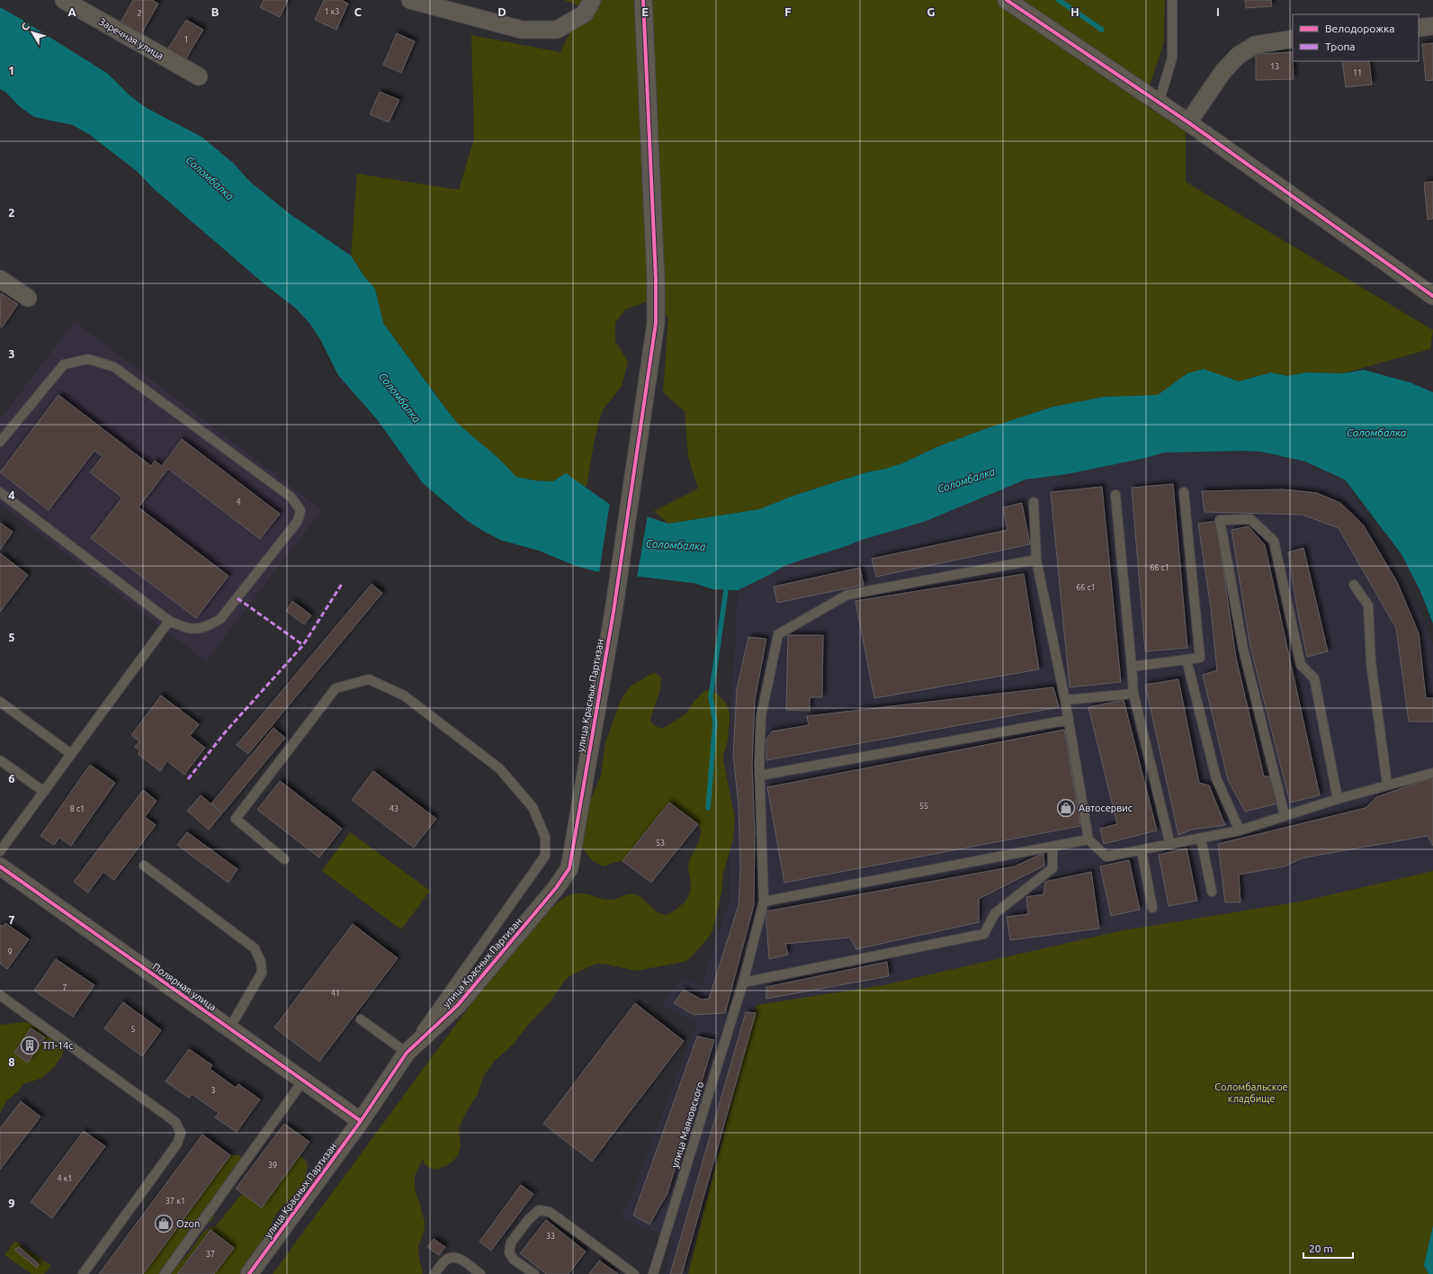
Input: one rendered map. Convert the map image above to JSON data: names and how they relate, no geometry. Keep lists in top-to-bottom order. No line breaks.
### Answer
{"streets":{"street":["Заречная улица","улица Красных Партизан","Полярная улица"],"lane":["улица Маяковского"]},"crossings":[["улица Красных Партизан","Полярная улица"]],"water":["Соломбалка"],"parks":["Соломбальское кладбище"],"places":{"shop":["Автосервис","Ozon"],"building":["ТП-14с"]},"house_numbers":["1 к3","2","1","13","11","4","66 с1","66 с1","55","8 с1","43","53","9","7","41","5","3","39","4 к1","37 к1","33","37"],"legend":["Велодорожка","Тропа"],"scale_bar":"20 m","north":"top left","grid":{"columns":["A","B","C","D","E","F","G","H","I"],"rows":["1","2","3","4","5","6","7","8","9"]}}
